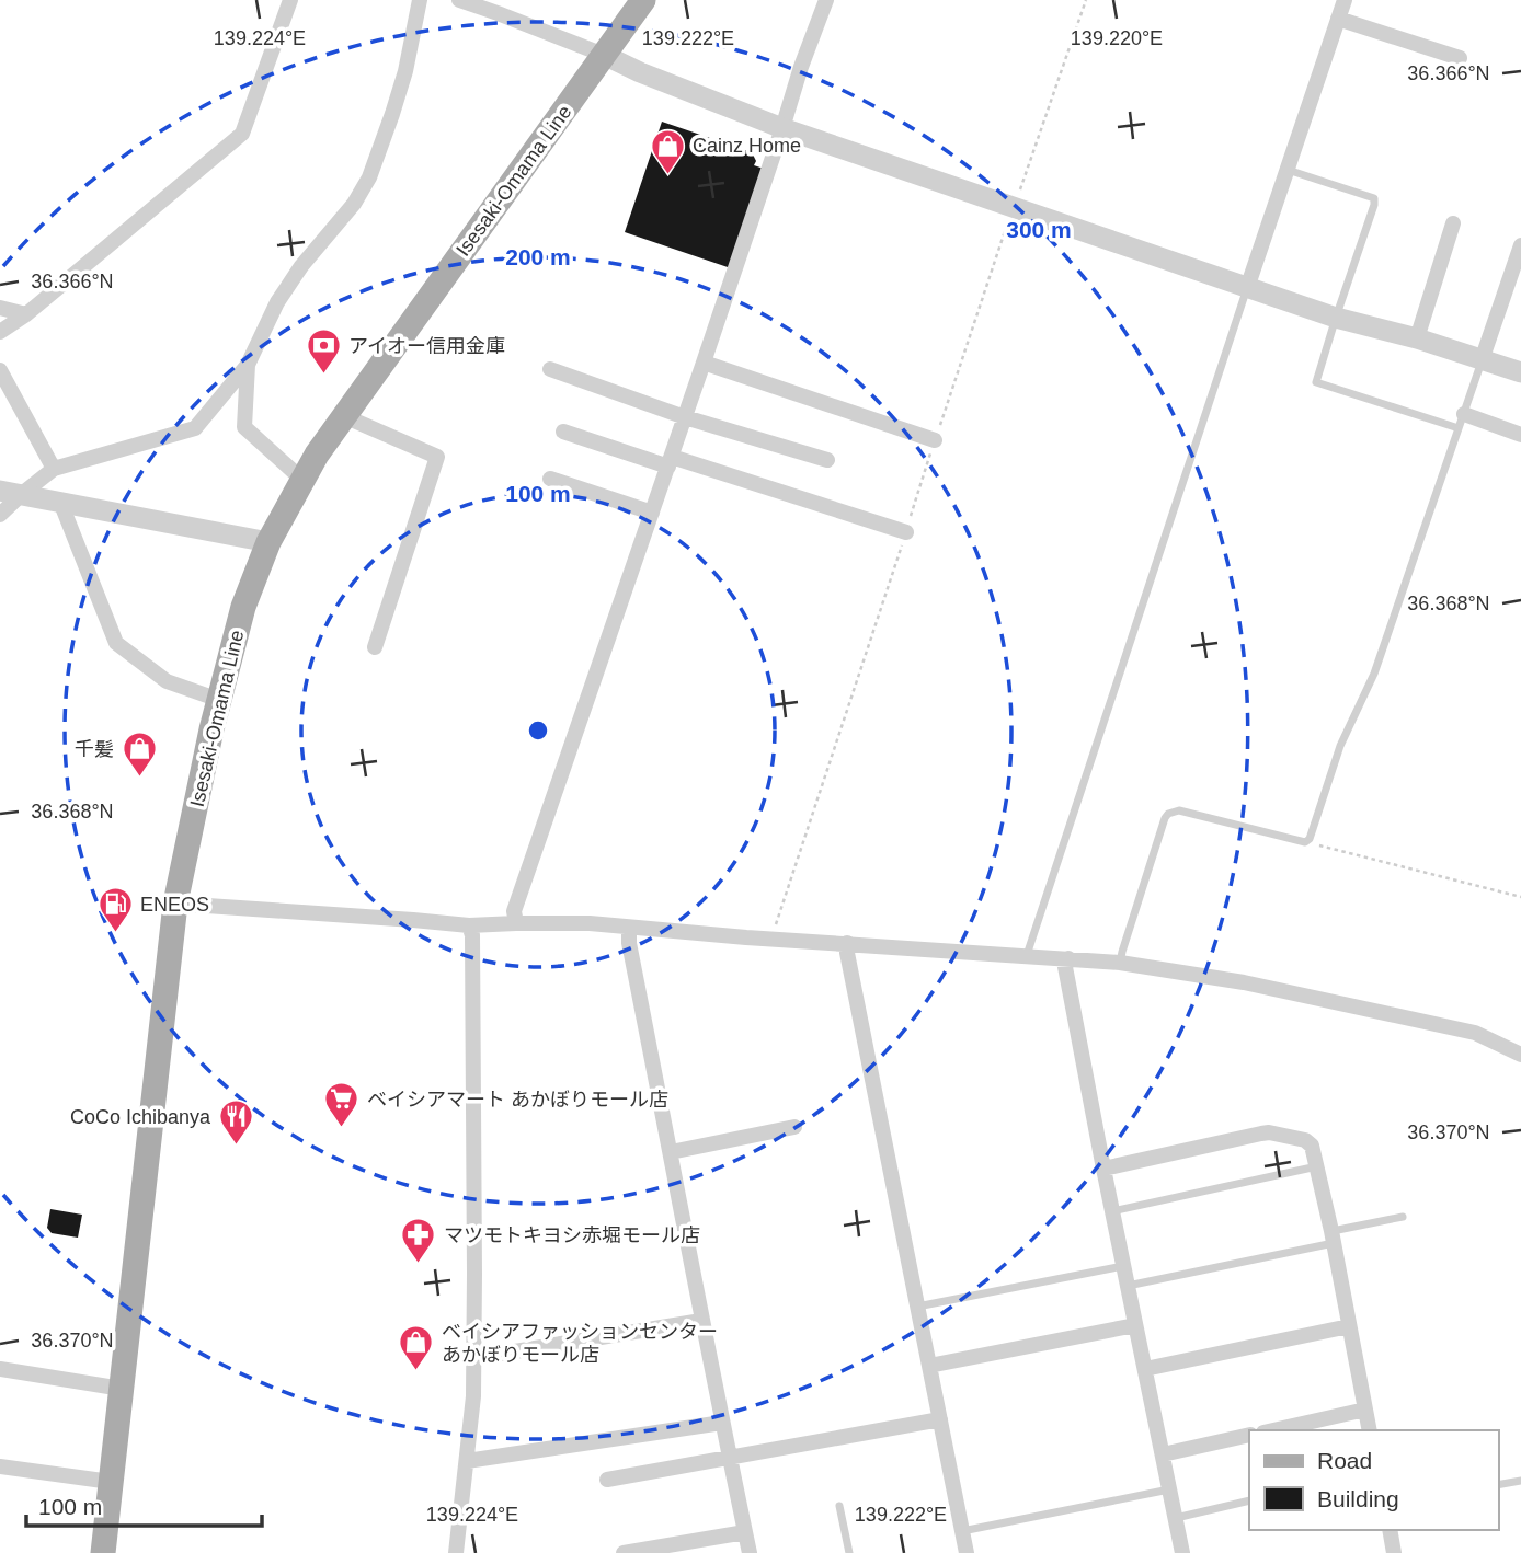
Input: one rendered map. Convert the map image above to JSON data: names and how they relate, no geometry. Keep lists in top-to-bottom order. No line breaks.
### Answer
{"streets":{"main road":["Isesaki-Omama Line"]},"places":{"shop":["Cainz Home","千髪","ベイシアファッションセンター あかぼりモール店"],"bank":["アイオー信用金庫"],"fuel station":["ENEOS"],"supermarket":["ベイシアマート あかぼりモール店"],"restaurant":["CoCo Ichibanya"],"pharmacy":["マツモトキヨシ赤堀モール店"]},"legend":["Road","Building"],"scale_bar":"100 m","coordinates":["139.224°E","139.222°E","139.220°E","36.366°N","36.368°N","36.370°N"],"rings":["300 m","200 m","100 m"]}
